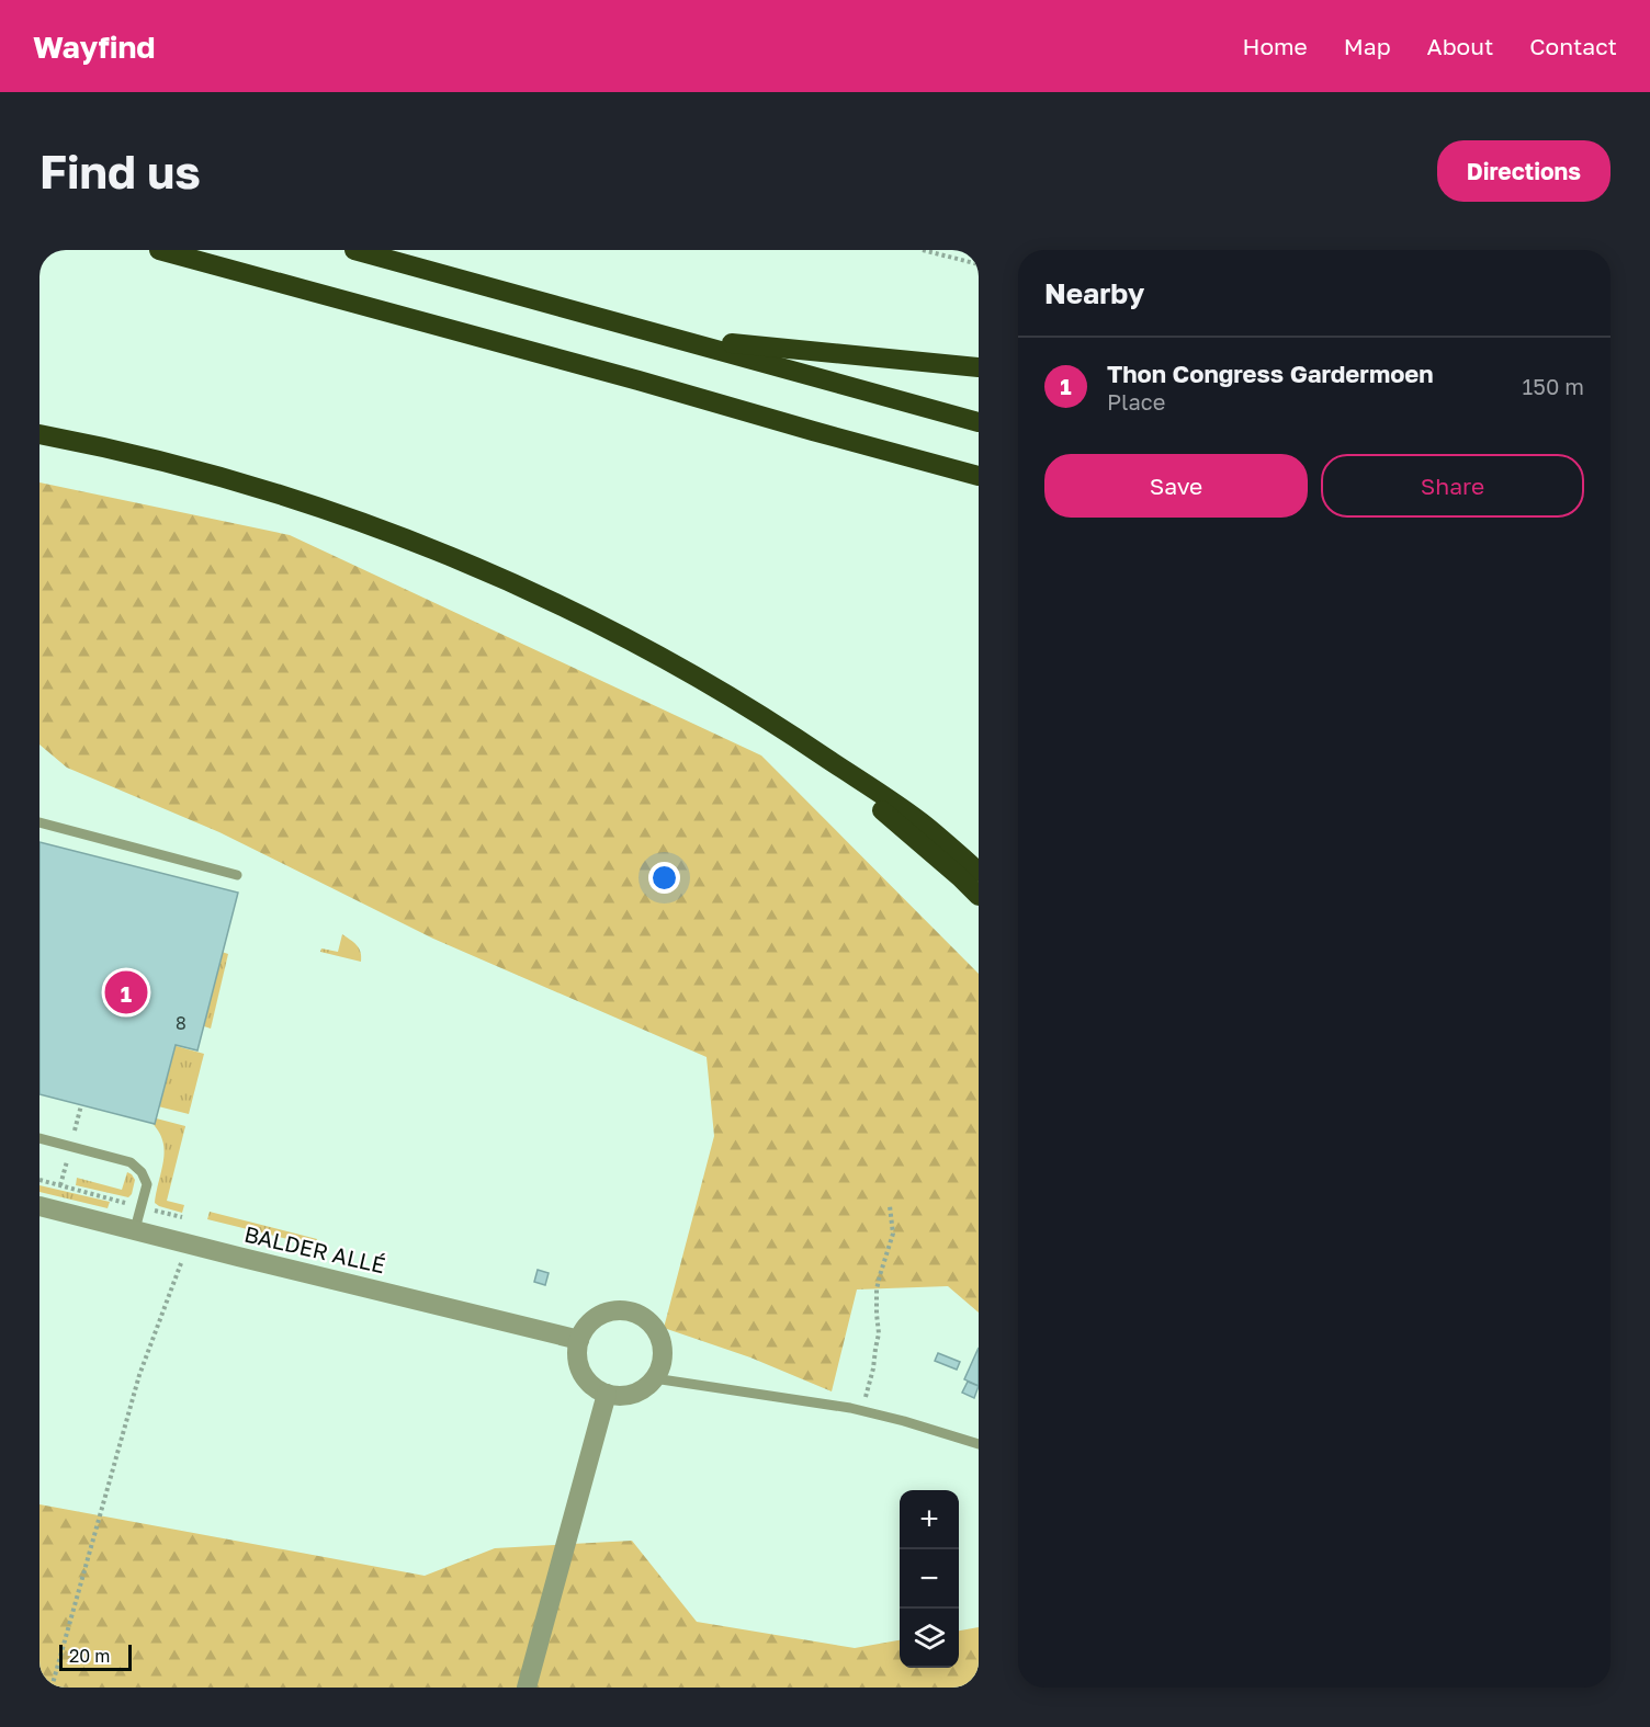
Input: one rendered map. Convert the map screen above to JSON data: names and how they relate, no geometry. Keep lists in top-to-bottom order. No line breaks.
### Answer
{"streets":{"street":["BALDER ALLÉ"]},"house_numbers":["8"],"scale_bar":"20 m","page":{"header":"Wayfind","nav":["Home","Map","About","Contact"],"buttons":["Directions",["Save","Share"]],"title":"Find us","heading":"Nearby","list":[{"mark":"1","name":"Thon Congress Gardermoen","note":"Place","value":"150 m"}],"pins":"1","map_buttons":["+","−"],"scale":"20 m"}}
